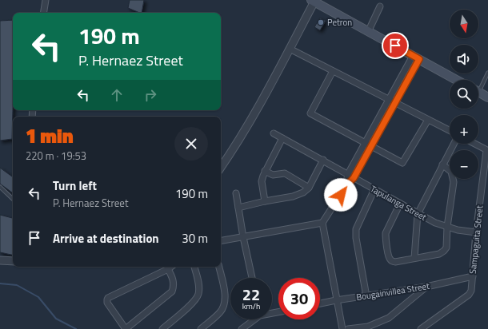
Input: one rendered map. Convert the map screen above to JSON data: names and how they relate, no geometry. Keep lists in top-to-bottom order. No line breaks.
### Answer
{"streets":{"street":["Tapulanga Street","Sampaguita Street","Bougainvillea Street"]},"crossings":[["Tapulanga Street","Sampaguita Street"],["Sampaguita Street","Bougainvillea Street"]],"places":["Petron"],"north":"bottom","page":{"map_buttons":["+","−"],"turn":["190 m","P. Hernaez Street"],"heading":["1 min","220 m · 19:53"],"list":[{"name":"Turn left","note":"P. Hernaez Street","value":"190 m"},{"name":"Arrive at destination","value":"30 m"}],"speed":"22 km/h","limit":"30"}}
